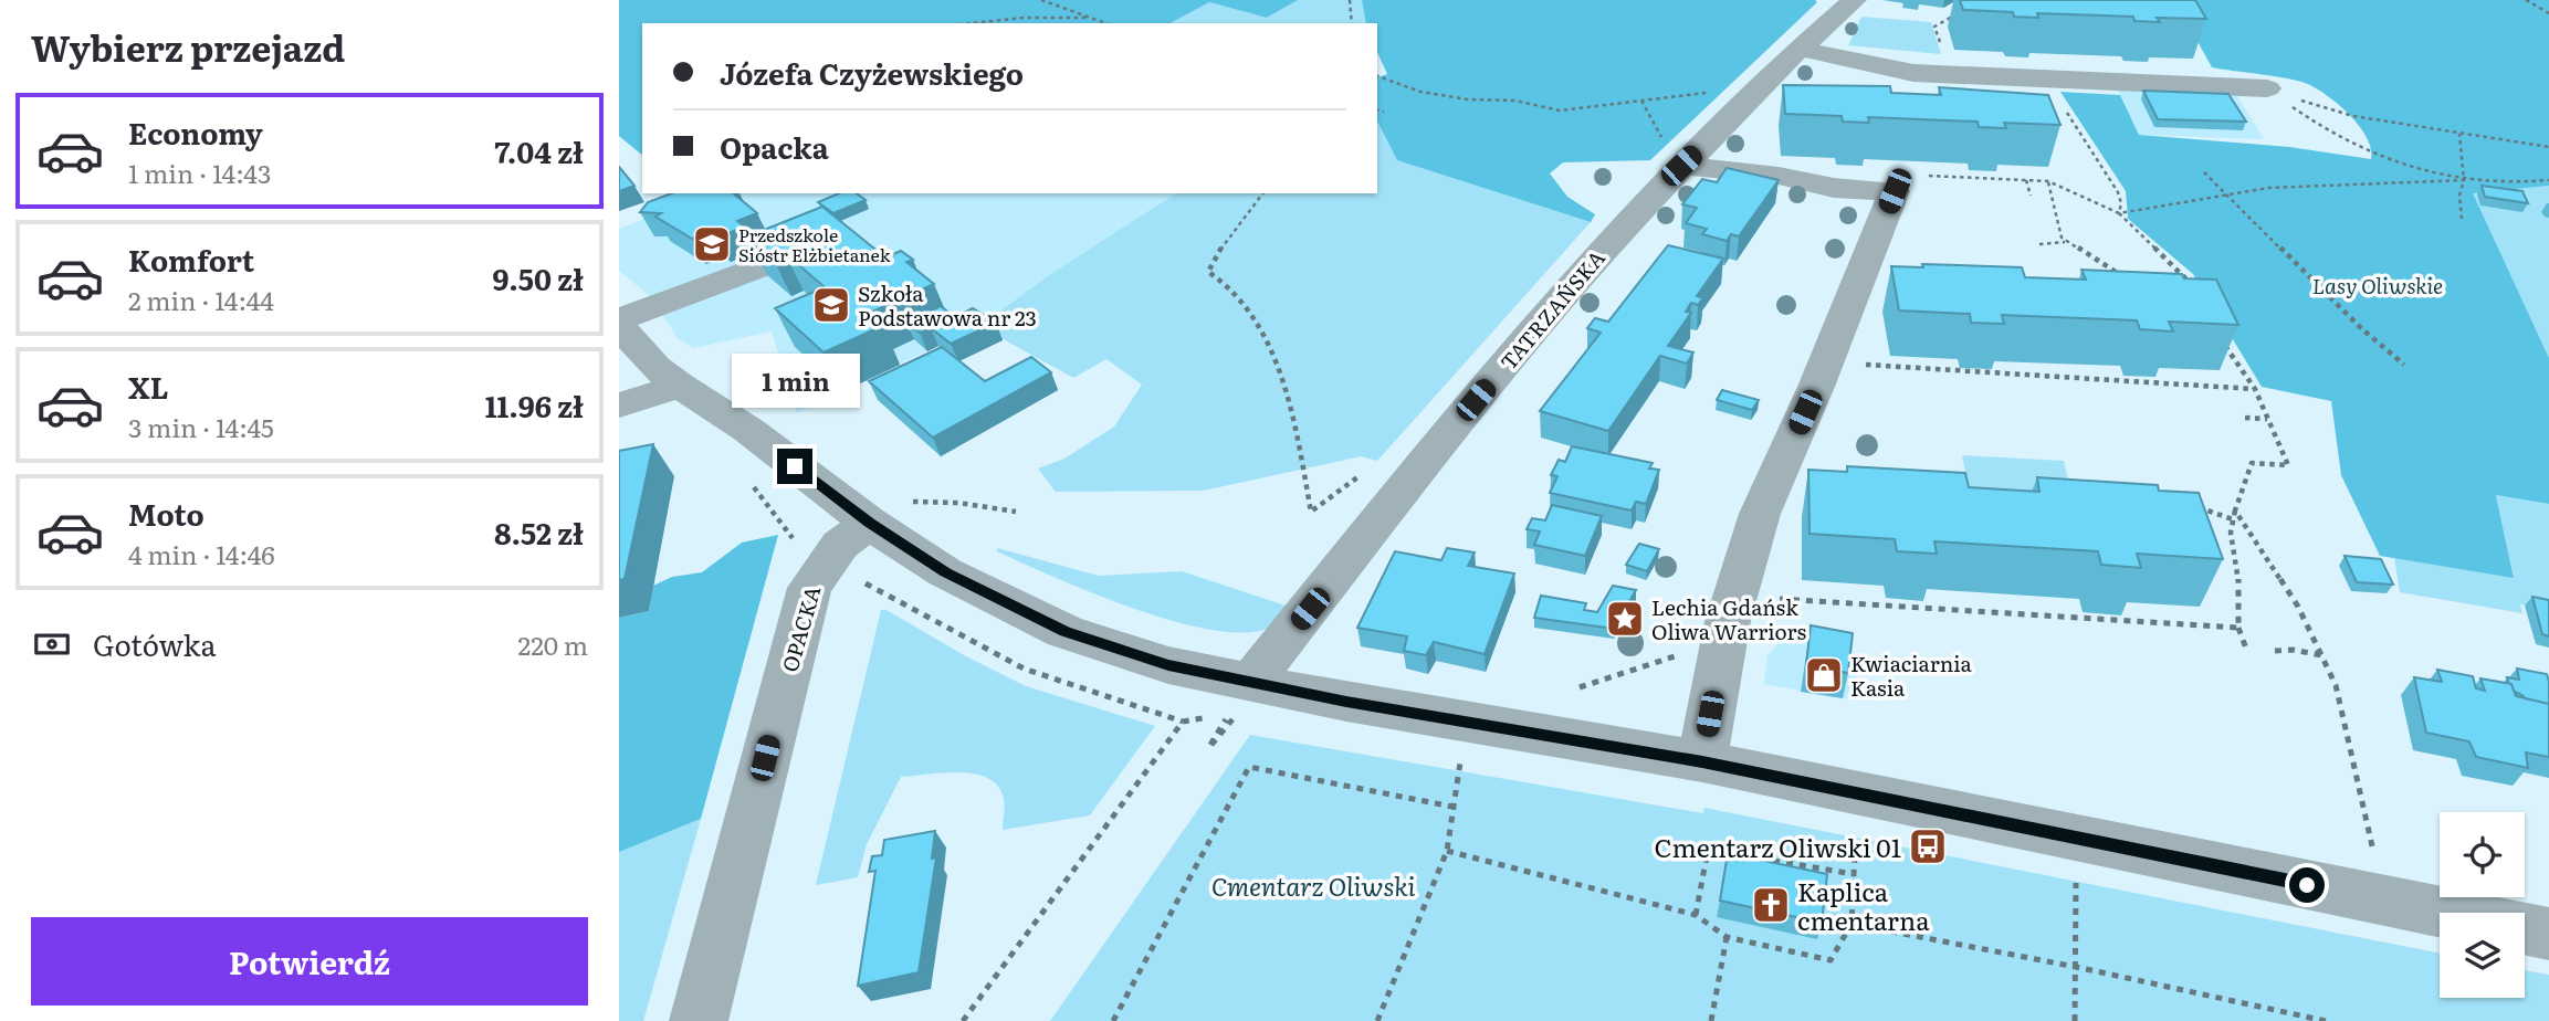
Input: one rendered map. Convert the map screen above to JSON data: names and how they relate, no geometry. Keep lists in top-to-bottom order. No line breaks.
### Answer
{"streets":{"street":["TATRZAŃSKA","OPACKA"]},"parks":["Lasy Oliwskie","Cmentarz Oliwski"],"places":{"school or university":["Przedszkole Sióstr Elżbietanek","Szkoła Podstawowa nr 23"],"place":["Lechia Gdańsk Oliwa Warriors"],"shop":["Kwiaciarnia Kasia"],"bus stop":["Cmentarz Oliwski 01"],"church":["Kaplica cmentarna"]},"page":{"heading":"Wybierz przejazd","banner":["Józefa Czyżewskiego","Opacka"],"list":[{"name":"Economy","note":"1 min · 14:43","value":"7.04 zł"},{"name":"Komfort","note":"2 min · 14:44","value":"9.50 zł"},{"name":"XL","note":"3 min · 14:45","value":"11.96 zł"},{"name":"Moto","note":"4 min · 14:46","value":"8.52 zł"}],"bubble":"1 min","pay":["Gotówka","220 m"],"buttons":"Potwierdź"}}
